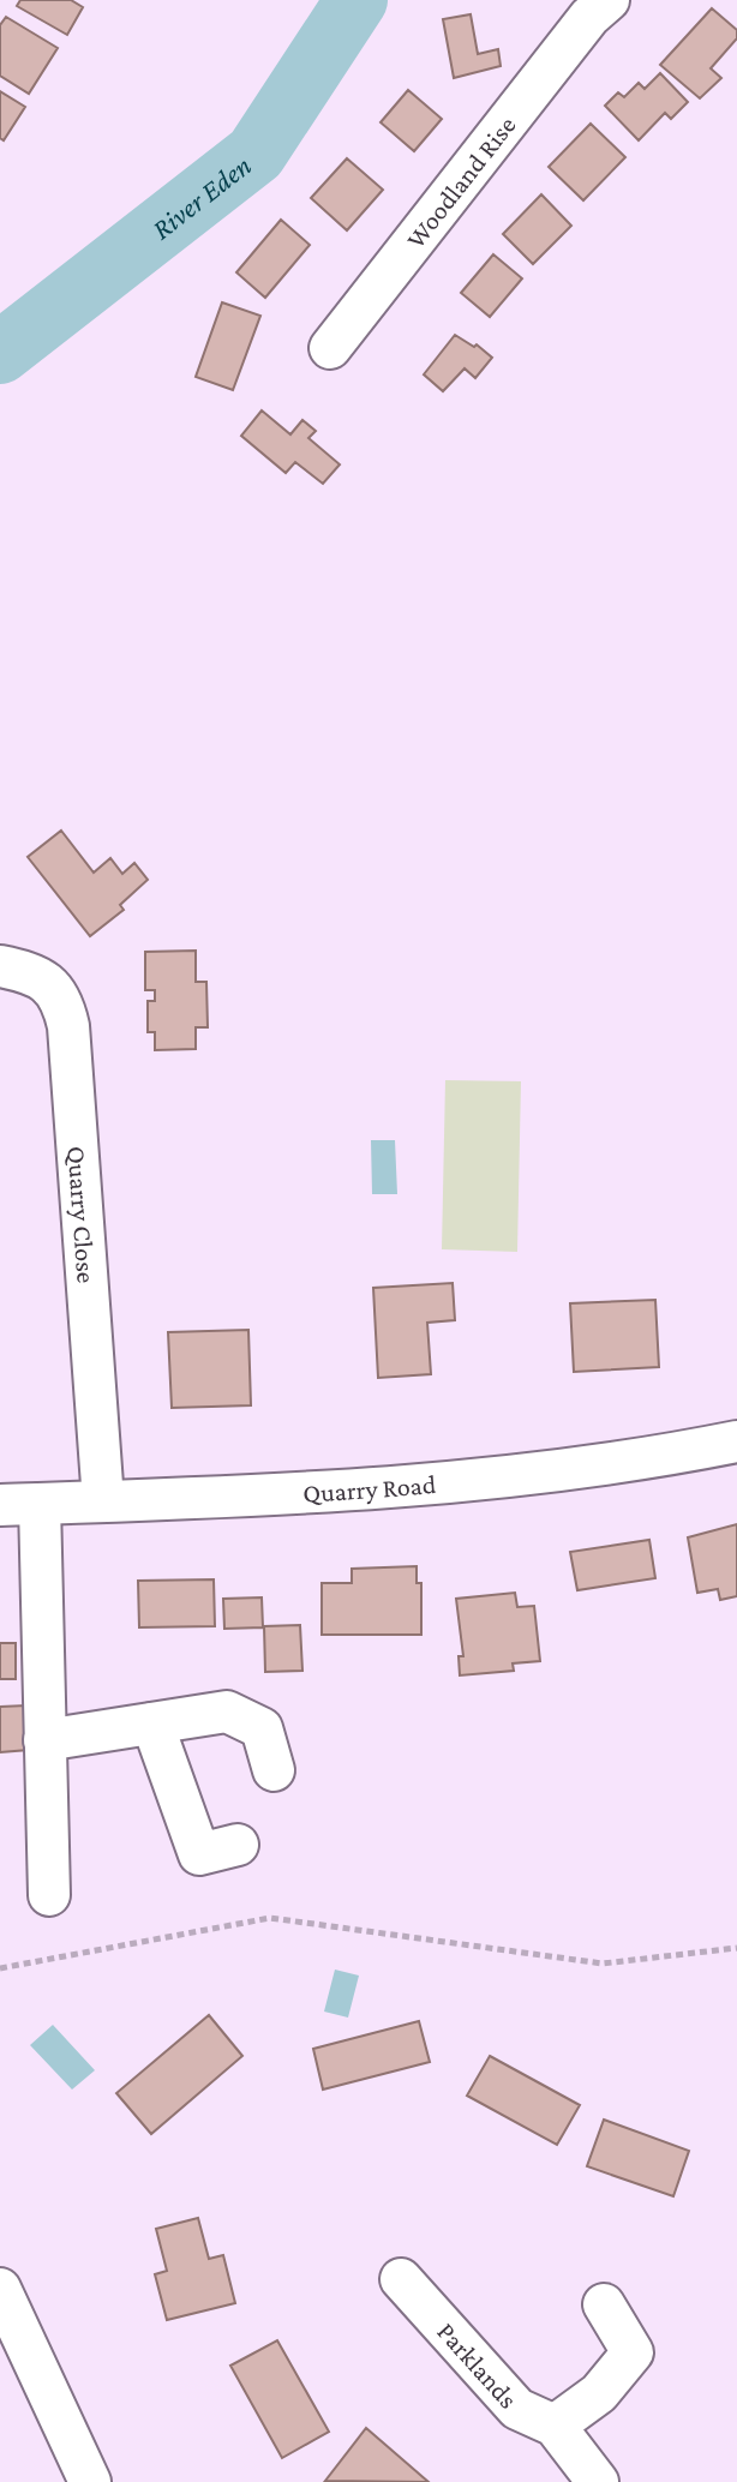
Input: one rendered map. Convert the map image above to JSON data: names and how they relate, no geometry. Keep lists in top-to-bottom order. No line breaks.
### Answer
{"streets":{"street":["Woodland Rise","Quarry Close","Quarry Road","Parklands"]},"crossings":[["Quarry Close","Quarry Road"]],"water":["River Eden"]}
